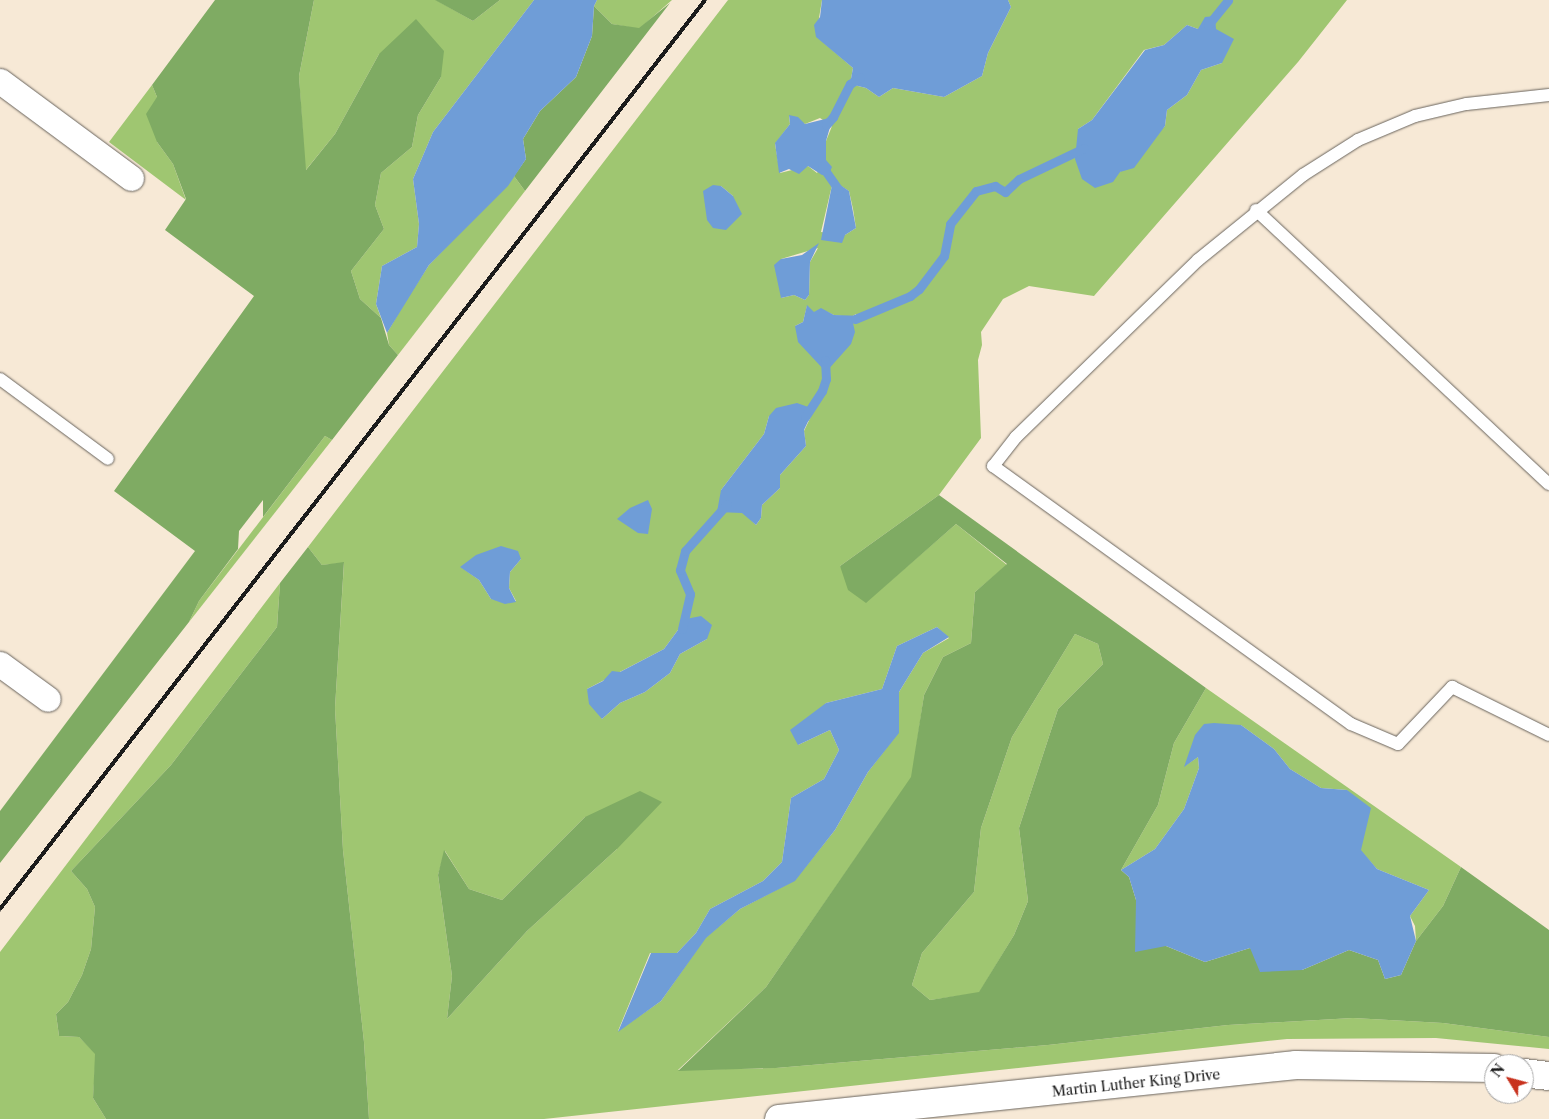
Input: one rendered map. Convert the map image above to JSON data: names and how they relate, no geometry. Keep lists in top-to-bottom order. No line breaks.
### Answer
{"streets":{"main road":["Martin Luther King Drive"]},"north":"top left"}
